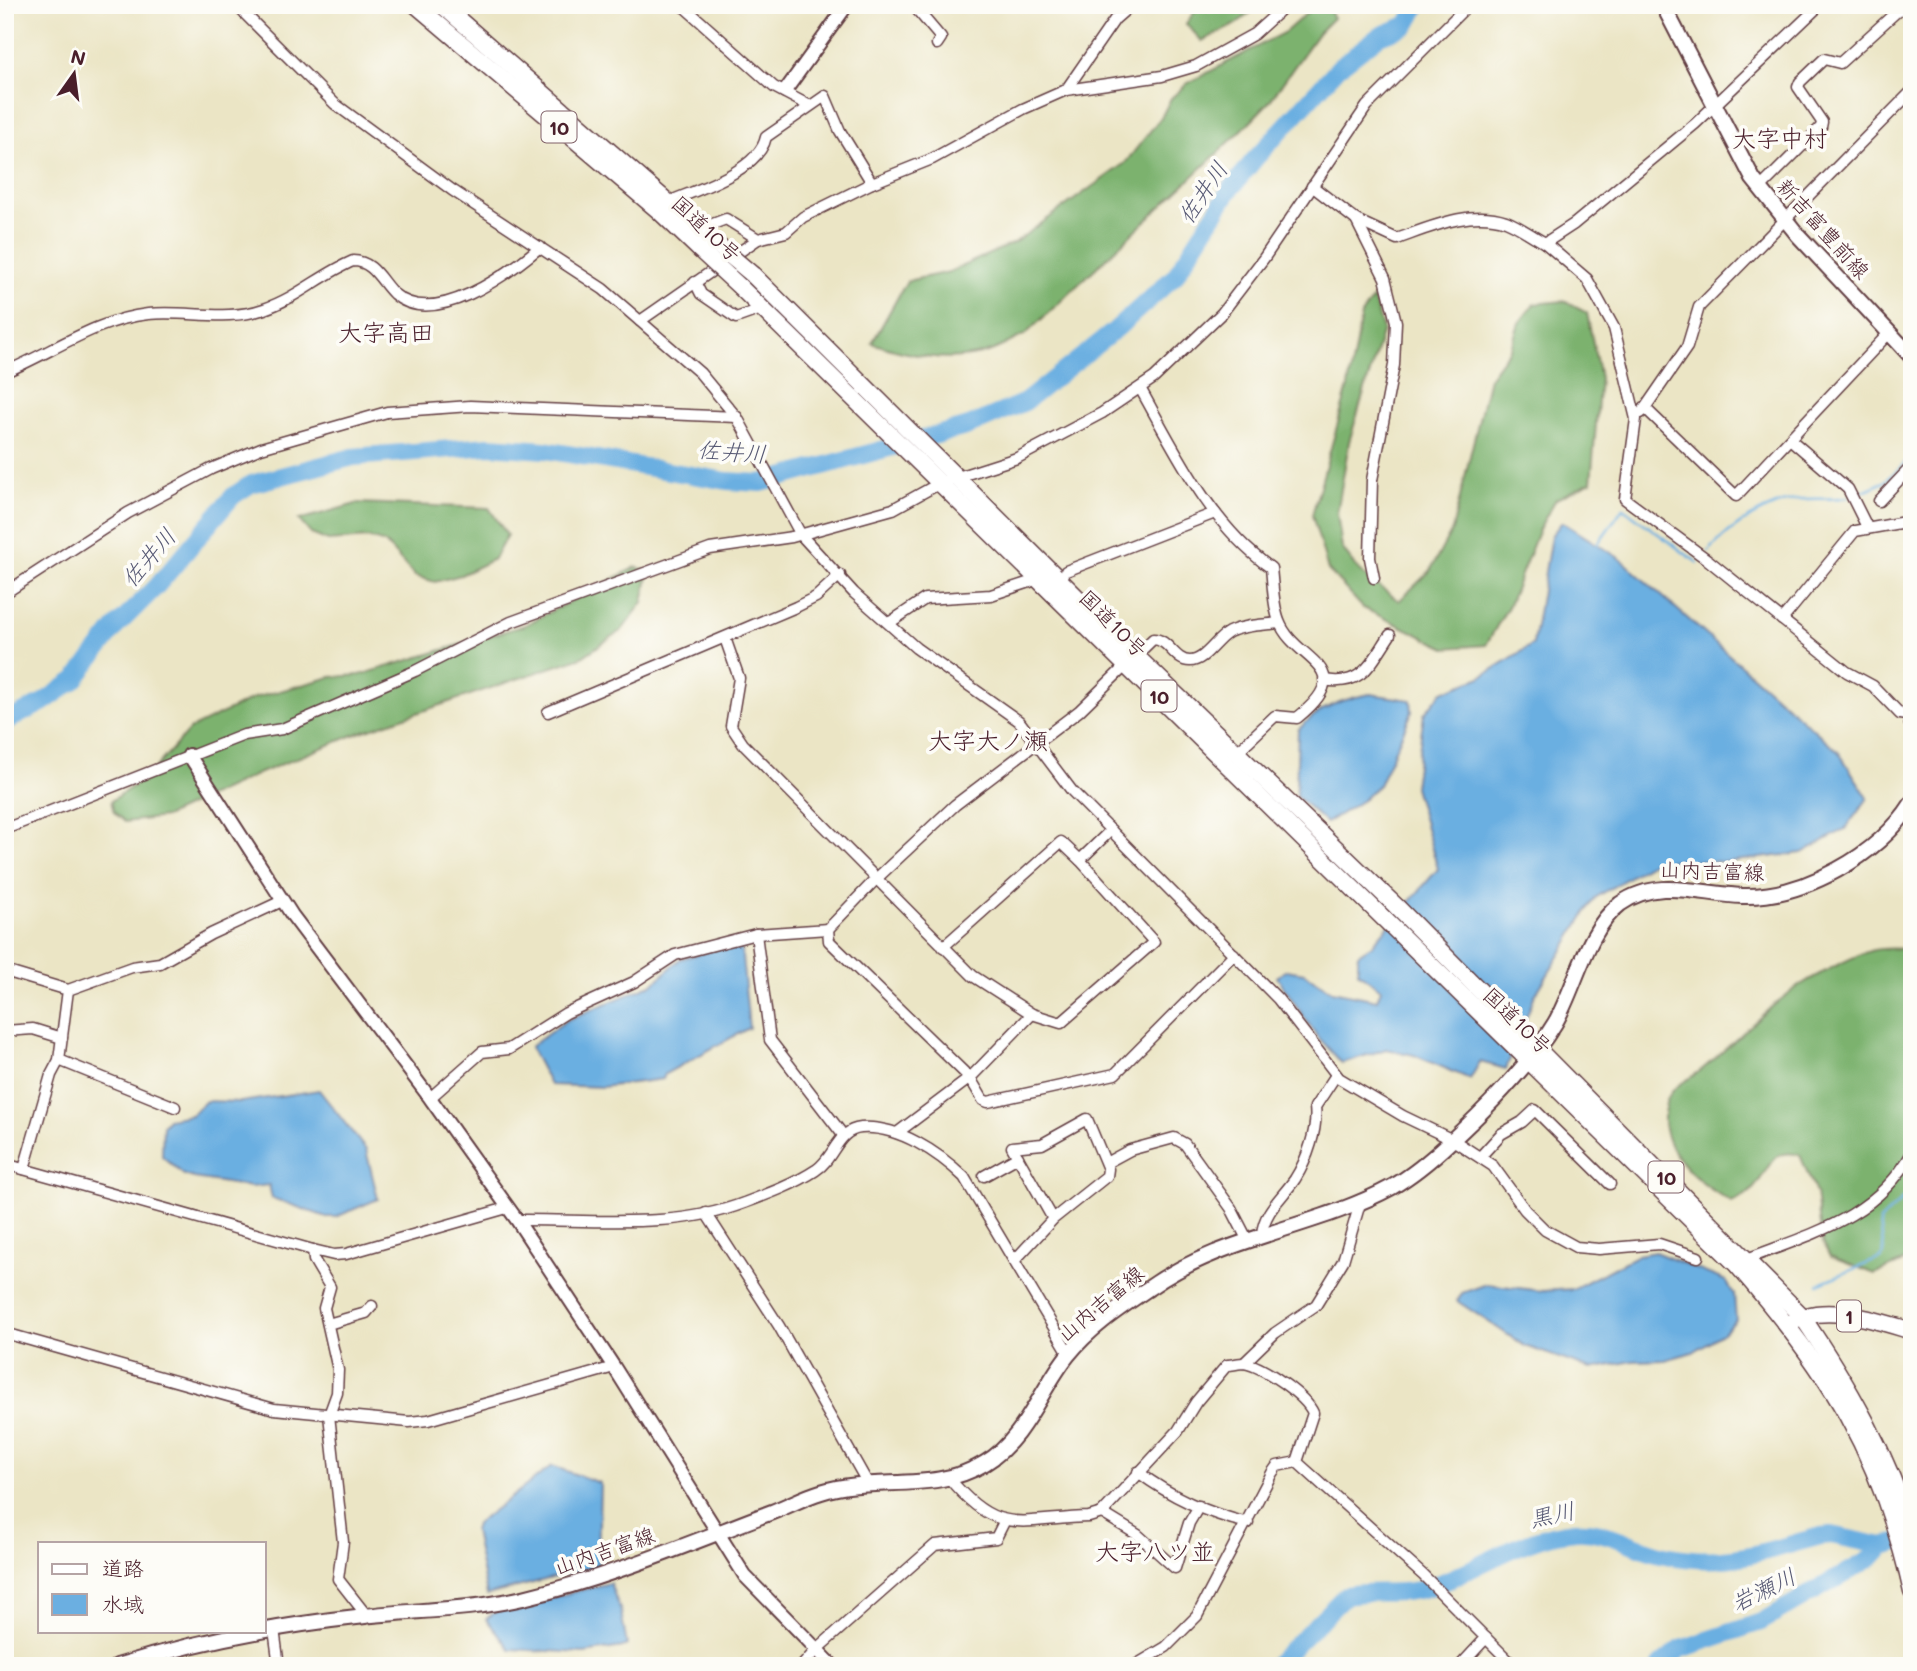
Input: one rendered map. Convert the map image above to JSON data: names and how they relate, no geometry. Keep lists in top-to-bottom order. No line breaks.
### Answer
{"streets":{"main road":["10","国道10号","新吉富豊前線","山内吉富線","1"]},"crossings":[["10","国道10号"],["10","1"],["国道10号","山内吉富線"],["国道10号","1"]],"districts":["大字中村","大字高田","大字大ノ瀬","大字八ツ並"],"water":["佐井川","黒川","岩瀬川"],"legend":["道路","水域"],"north":"top"}
